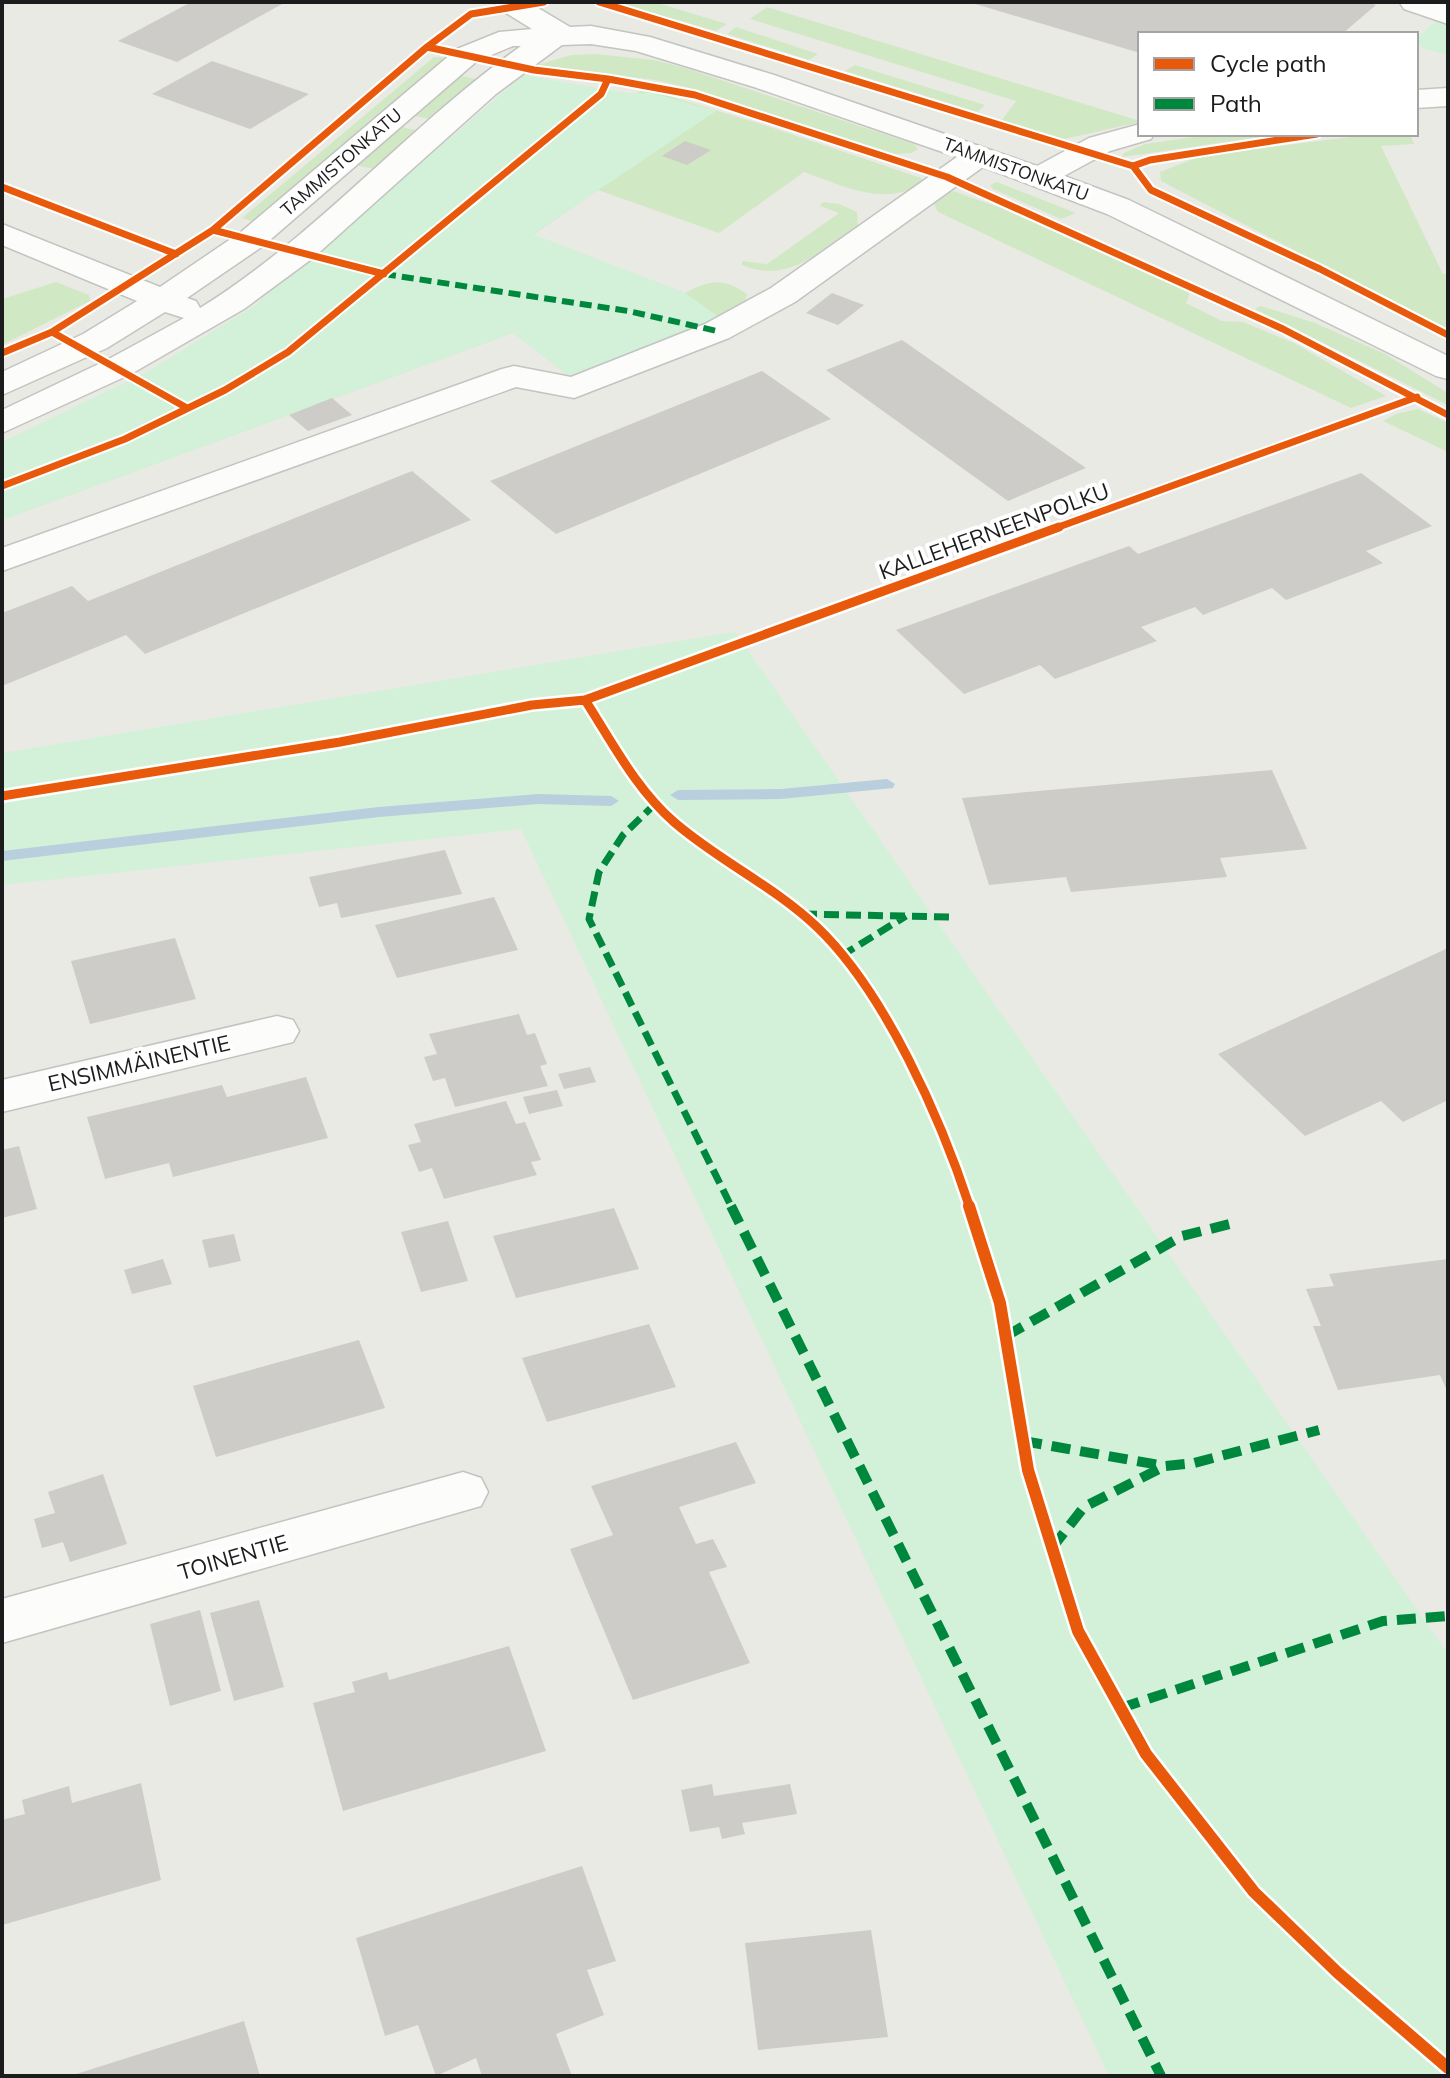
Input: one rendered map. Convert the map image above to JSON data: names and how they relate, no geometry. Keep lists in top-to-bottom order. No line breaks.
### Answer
{"streets":{"street":["TAMMISTONKATU","ENSIMMÄINENTIE","TOINENTIE"],"cycle path":["KALLEHERNEENPOLKU"]},"legend":["Cycle path","Path"]}
